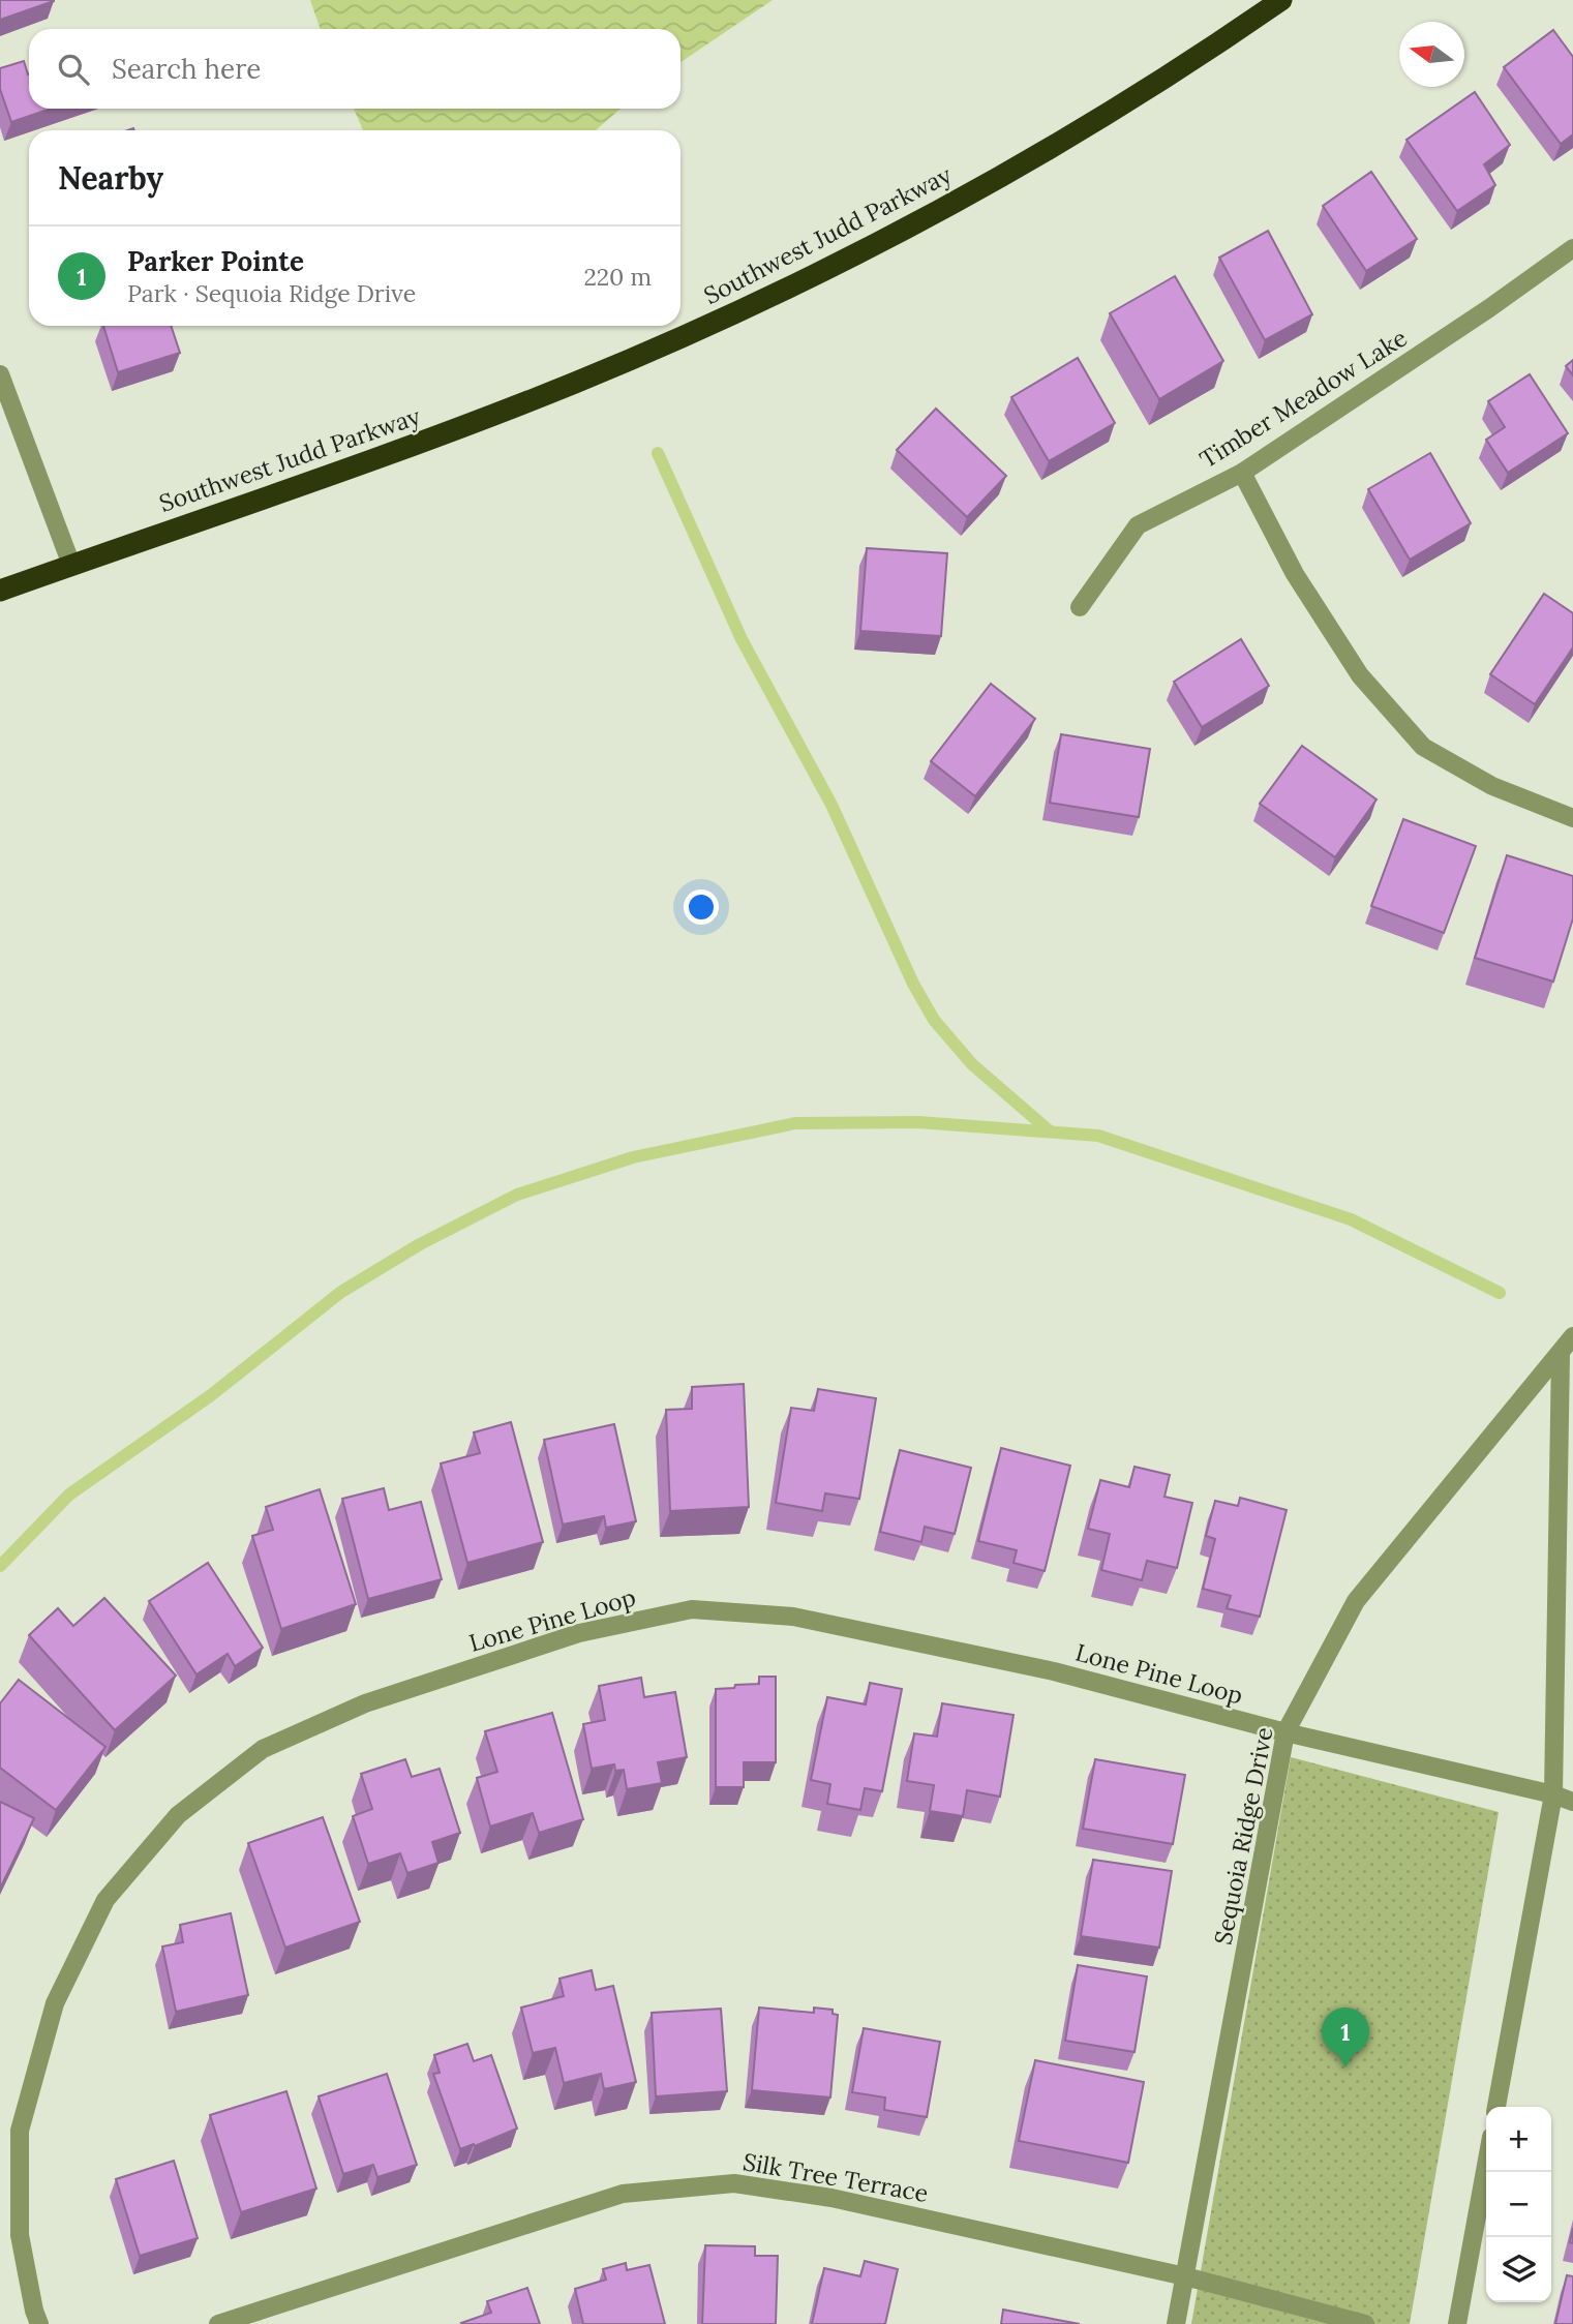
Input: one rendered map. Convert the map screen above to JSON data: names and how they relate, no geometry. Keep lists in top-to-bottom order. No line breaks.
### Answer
{"streets":{"highway":["Southwest Judd Parkway"],"street":["Timber Meadow Lake","Lone Pine Loop","Sequoia Ridge Drive","Silk Tree Terrace"]},"crossings":[["Lone Pine Loop","Sequoia Ridge Drive"],["Sequoia Ridge Drive","Silk Tree Terrace"]],"north":"left","page":{"search":"Search here","heading":"Nearby","list":[{"mark":"1","name":"Parker Pointe","note":"Park · Sequoia Ridge Drive","value":"220 m"}],"pins":"1","map_buttons":["+","−"]}}
